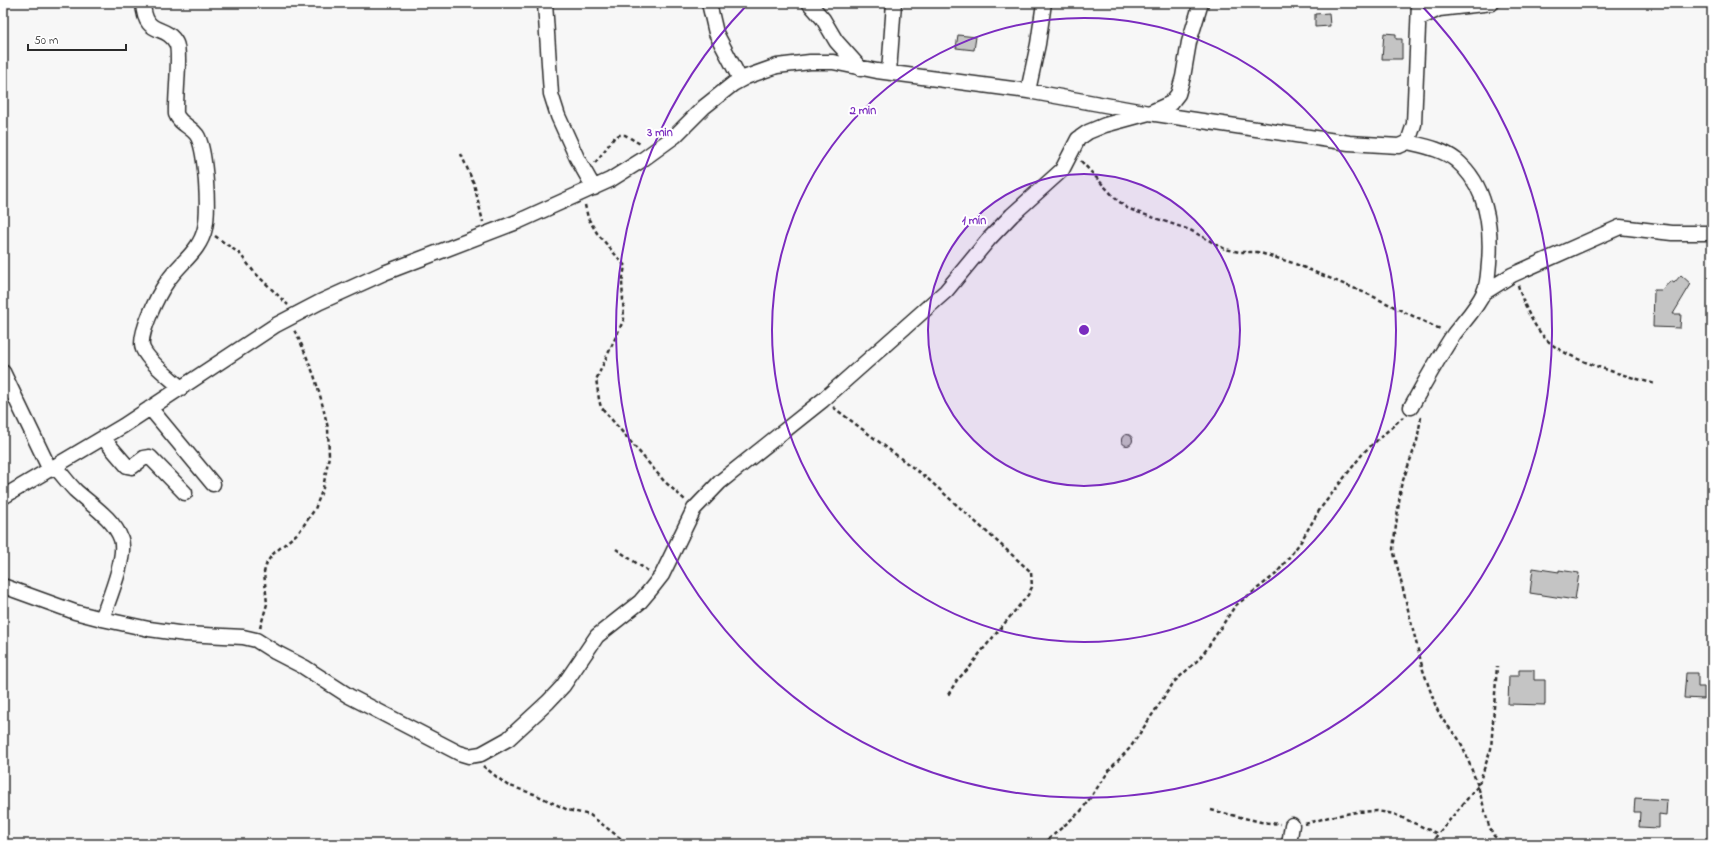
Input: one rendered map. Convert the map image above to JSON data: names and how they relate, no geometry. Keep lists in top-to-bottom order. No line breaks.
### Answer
{"scale_bar":"50 m","rings":["2 min","3 min","1 min"]}
